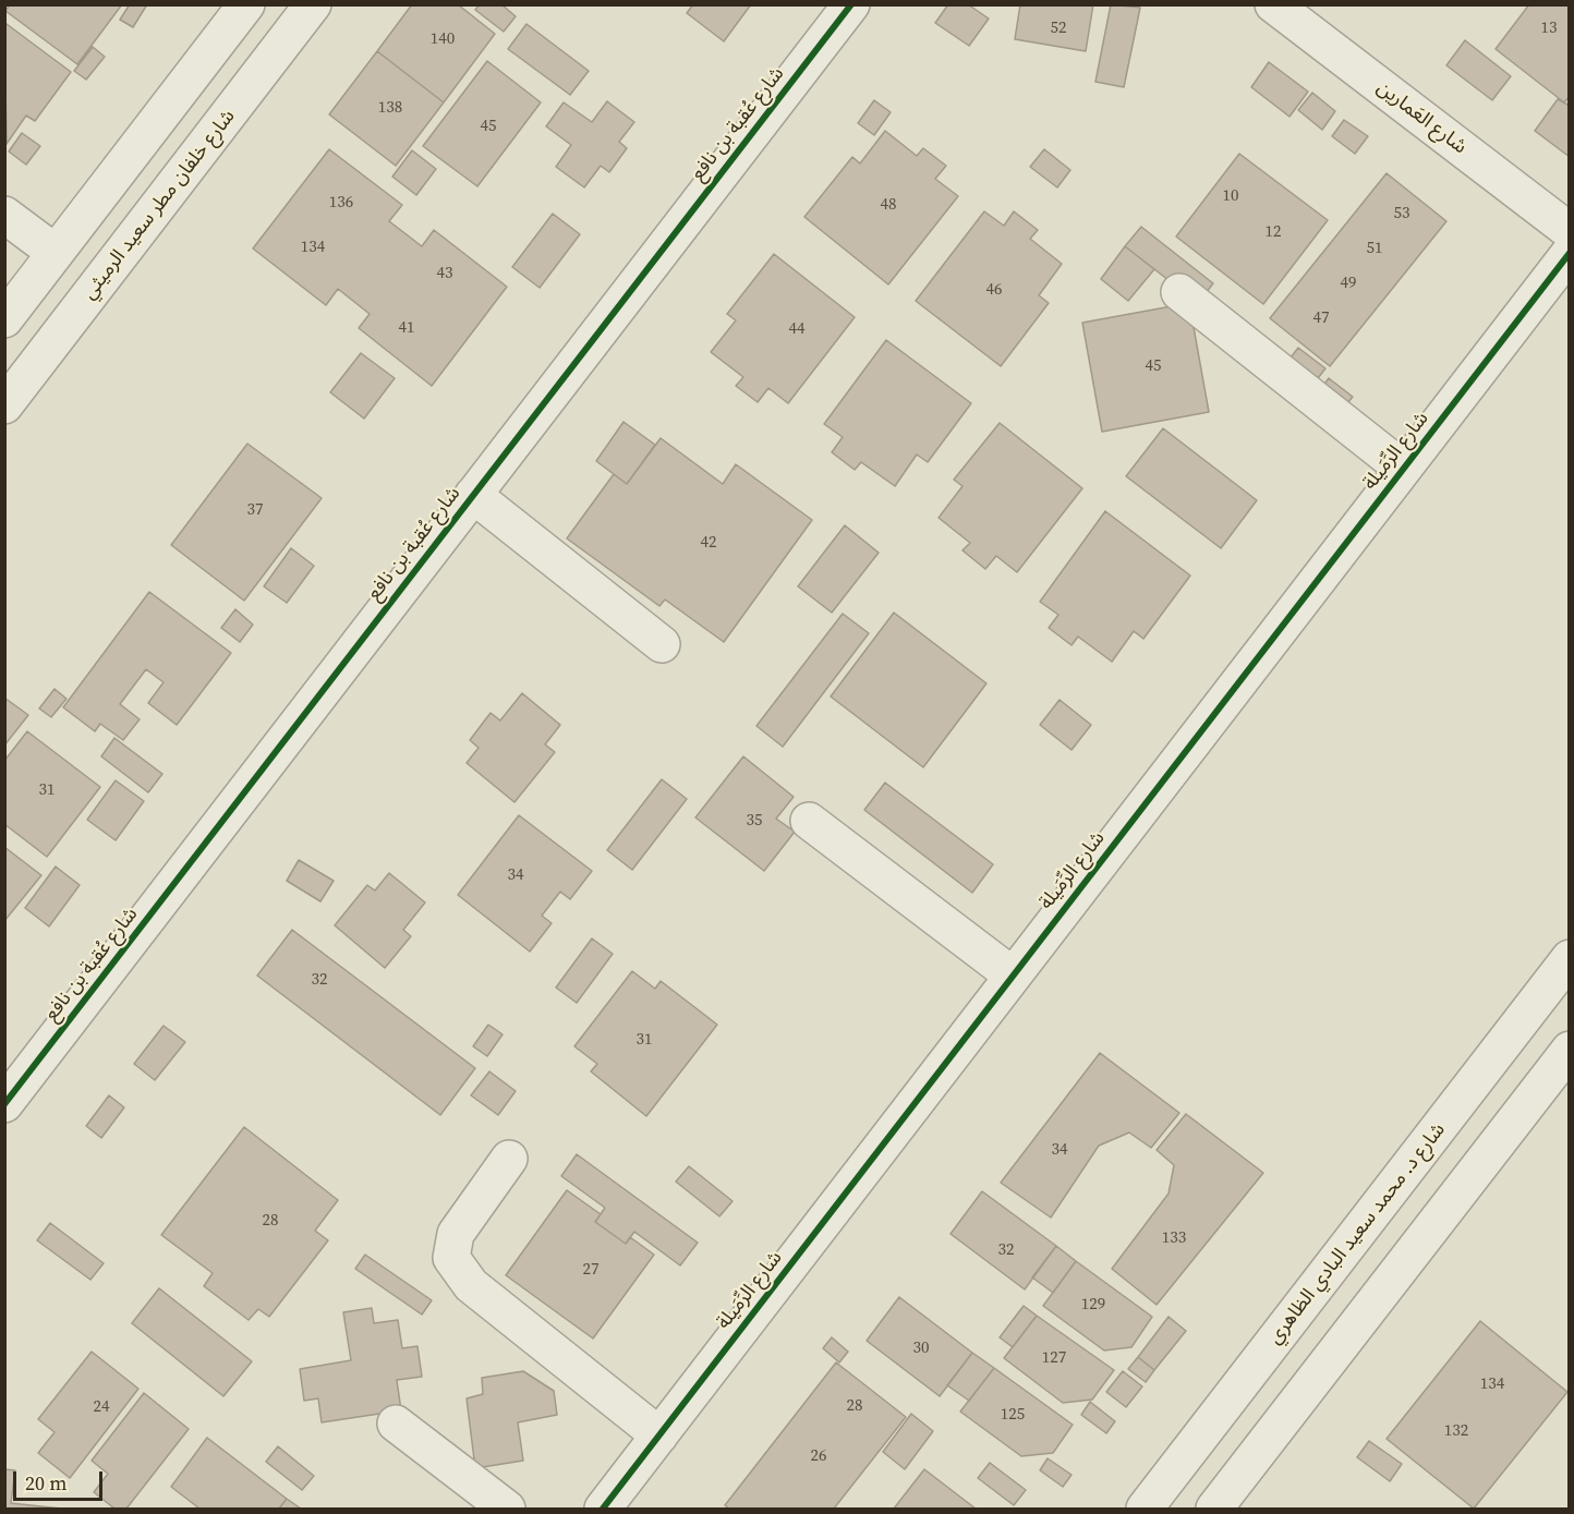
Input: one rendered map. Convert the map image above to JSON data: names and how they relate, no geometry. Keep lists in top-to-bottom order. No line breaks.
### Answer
{"streets":{"street":["شارع العَمارين","شارع عُقبة بن نافع","شارع خلفان مطر سعيد الرميثي","شارع الرِّمَيلة","شارع د. محمد سعيد البادي الظاهري"]},"house_numbers":["52","13","140","138","45","10","136","48","53","12","134","51","43","49","46","47","41","44","45","37","42","31","35","34","32","31","34","28","133","32","27","129","30","127","134","28","24","125","132","26"],"scale_bar":"20 m"}
